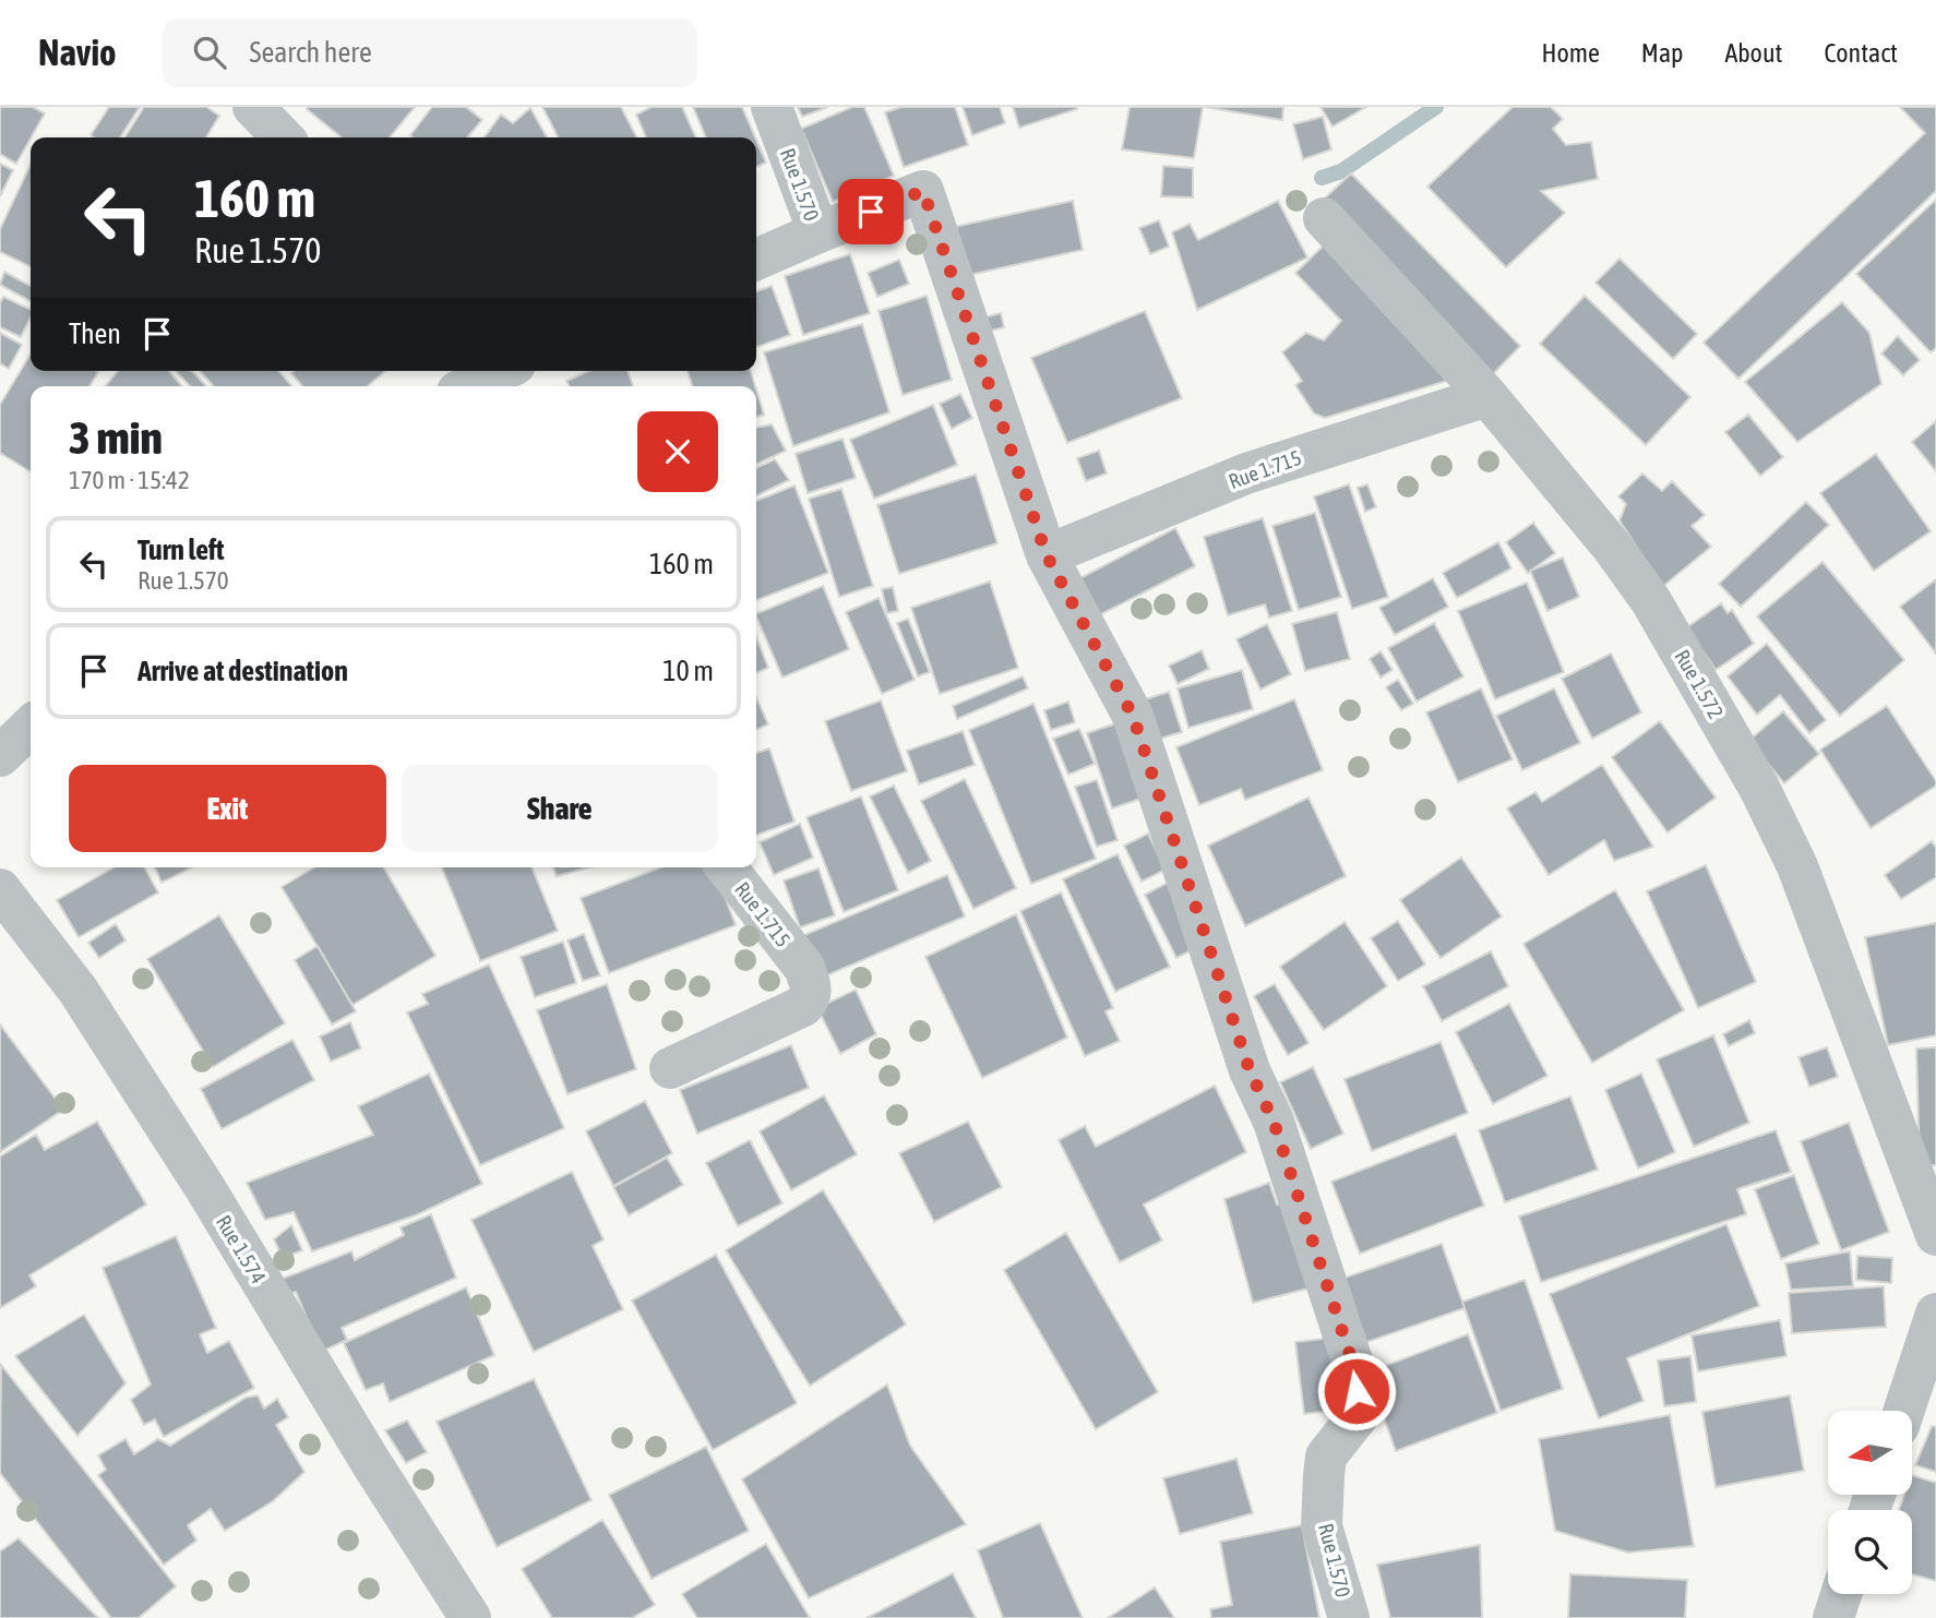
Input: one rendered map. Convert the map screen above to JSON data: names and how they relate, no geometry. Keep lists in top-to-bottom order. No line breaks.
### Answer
{"streets":{"street":["Rue 1.570","Rue 1.715","Rue 1.572","Rue 1.574"]},"crossings":[["Rue 1.570","Rue 1.715"],["Rue 1.715","Rue 1.572"]],"north":"left","page":{"header":"Navio","search":"Search here","nav":["Home","Map","About","Contact"],"turn":["160 m","Rue 1.570"],"then":"Then","heading":["3 min","170 m · 15:42"],"list":[{"name":"Turn left","note":"Rue 1.570","value":"160 m"},{"name":"Arrive at destination","value":"10 m"}],"buttons":["Exit","Share"]}}
